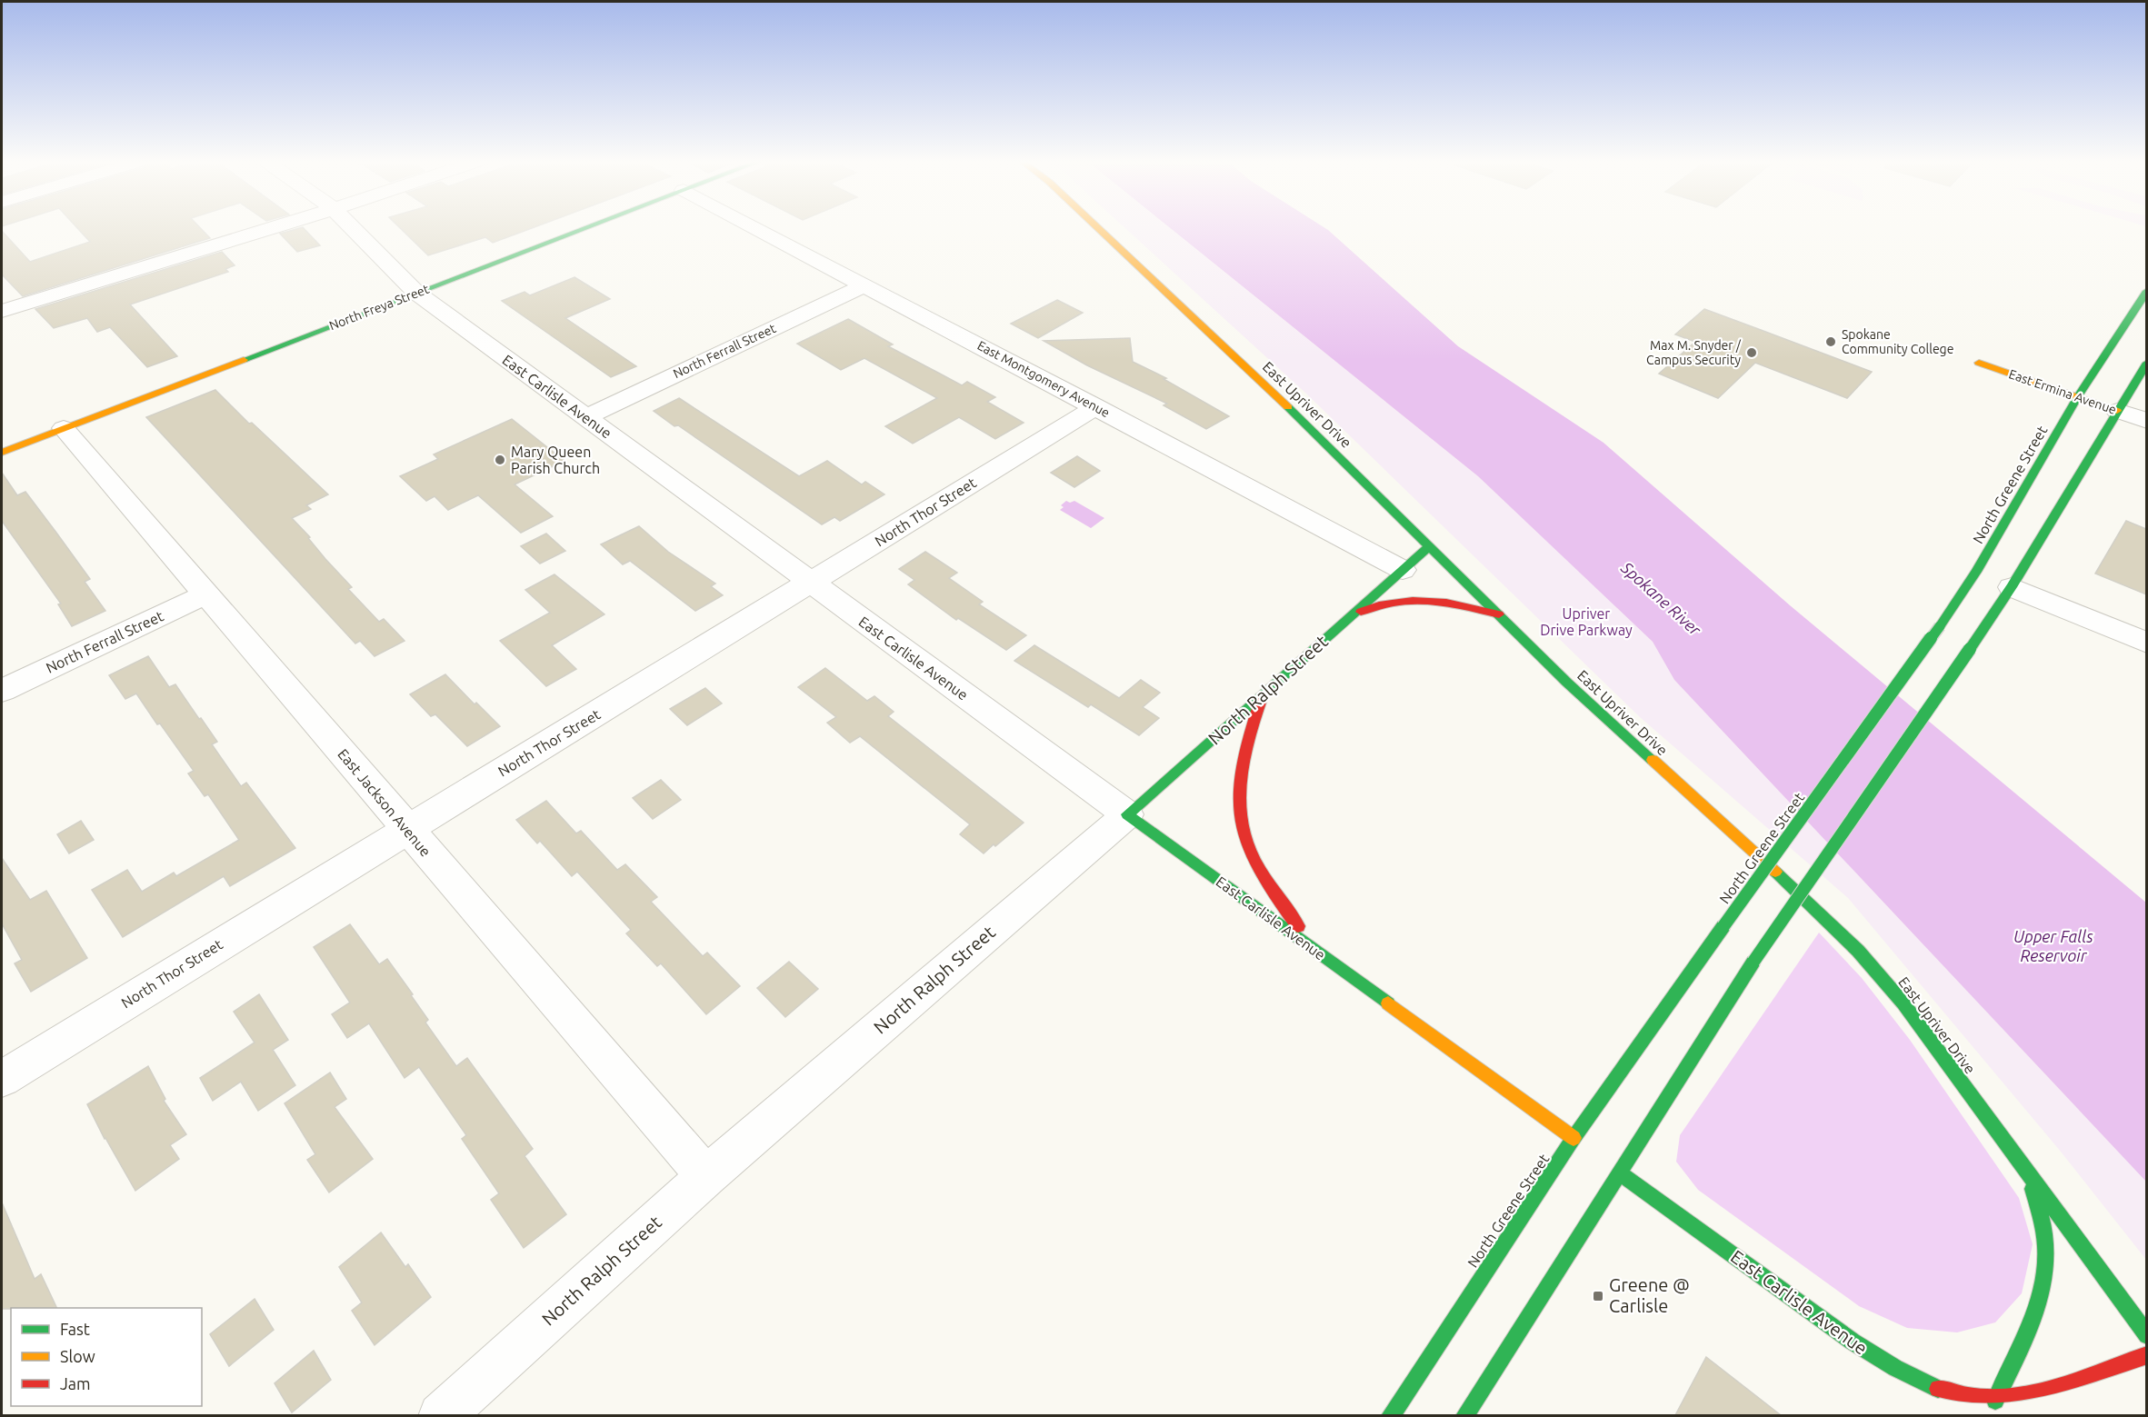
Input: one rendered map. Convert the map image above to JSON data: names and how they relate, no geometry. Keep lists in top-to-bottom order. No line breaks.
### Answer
{"streets":{"street":["North Freya Street","North Ferrall Street","East Montgomery Avenue","East Ermina Avenue","East Carlisle Avenue","East Upriver Drive","North Greene Street","North Thor Street","North Ralph Street","East Jackson Avenue"]},"crossings":[["North Freya Street","East Carlisle Avenue"],["North Freya Street","East Jackson Avenue"],["North Ferrall Street","East Montgomery Avenue"],["North Ferrall Street","East Carlisle Avenue"],["North Ferrall Street","East Jackson Avenue"],["East Montgomery Avenue","North Thor Street"],["East Montgomery Avenue","North Ralph Street"],["East Ermina Avenue","North Greene Street"],["East Carlisle Avenue","North Greene Street"],["East Carlisle Avenue","North Thor Street"],["East Carlisle Avenue","North Ralph Street"],["East Upriver Drive","North Ralph Street"],["North Thor Street","East Jackson Avenue"],["North Ralph Street","East Jackson Avenue"]],"water":["Spokane River","Upper Falls Reservoir"],"parks":["Upriver Drive Parkway"],"places":{"other":["Spokane Community College","Max M. Snyder / Campus Security","Mary Queen Parish Church"],"transit":["Greene @ Carlisle"]},"legend":["Fast","Slow","Jam"]}
